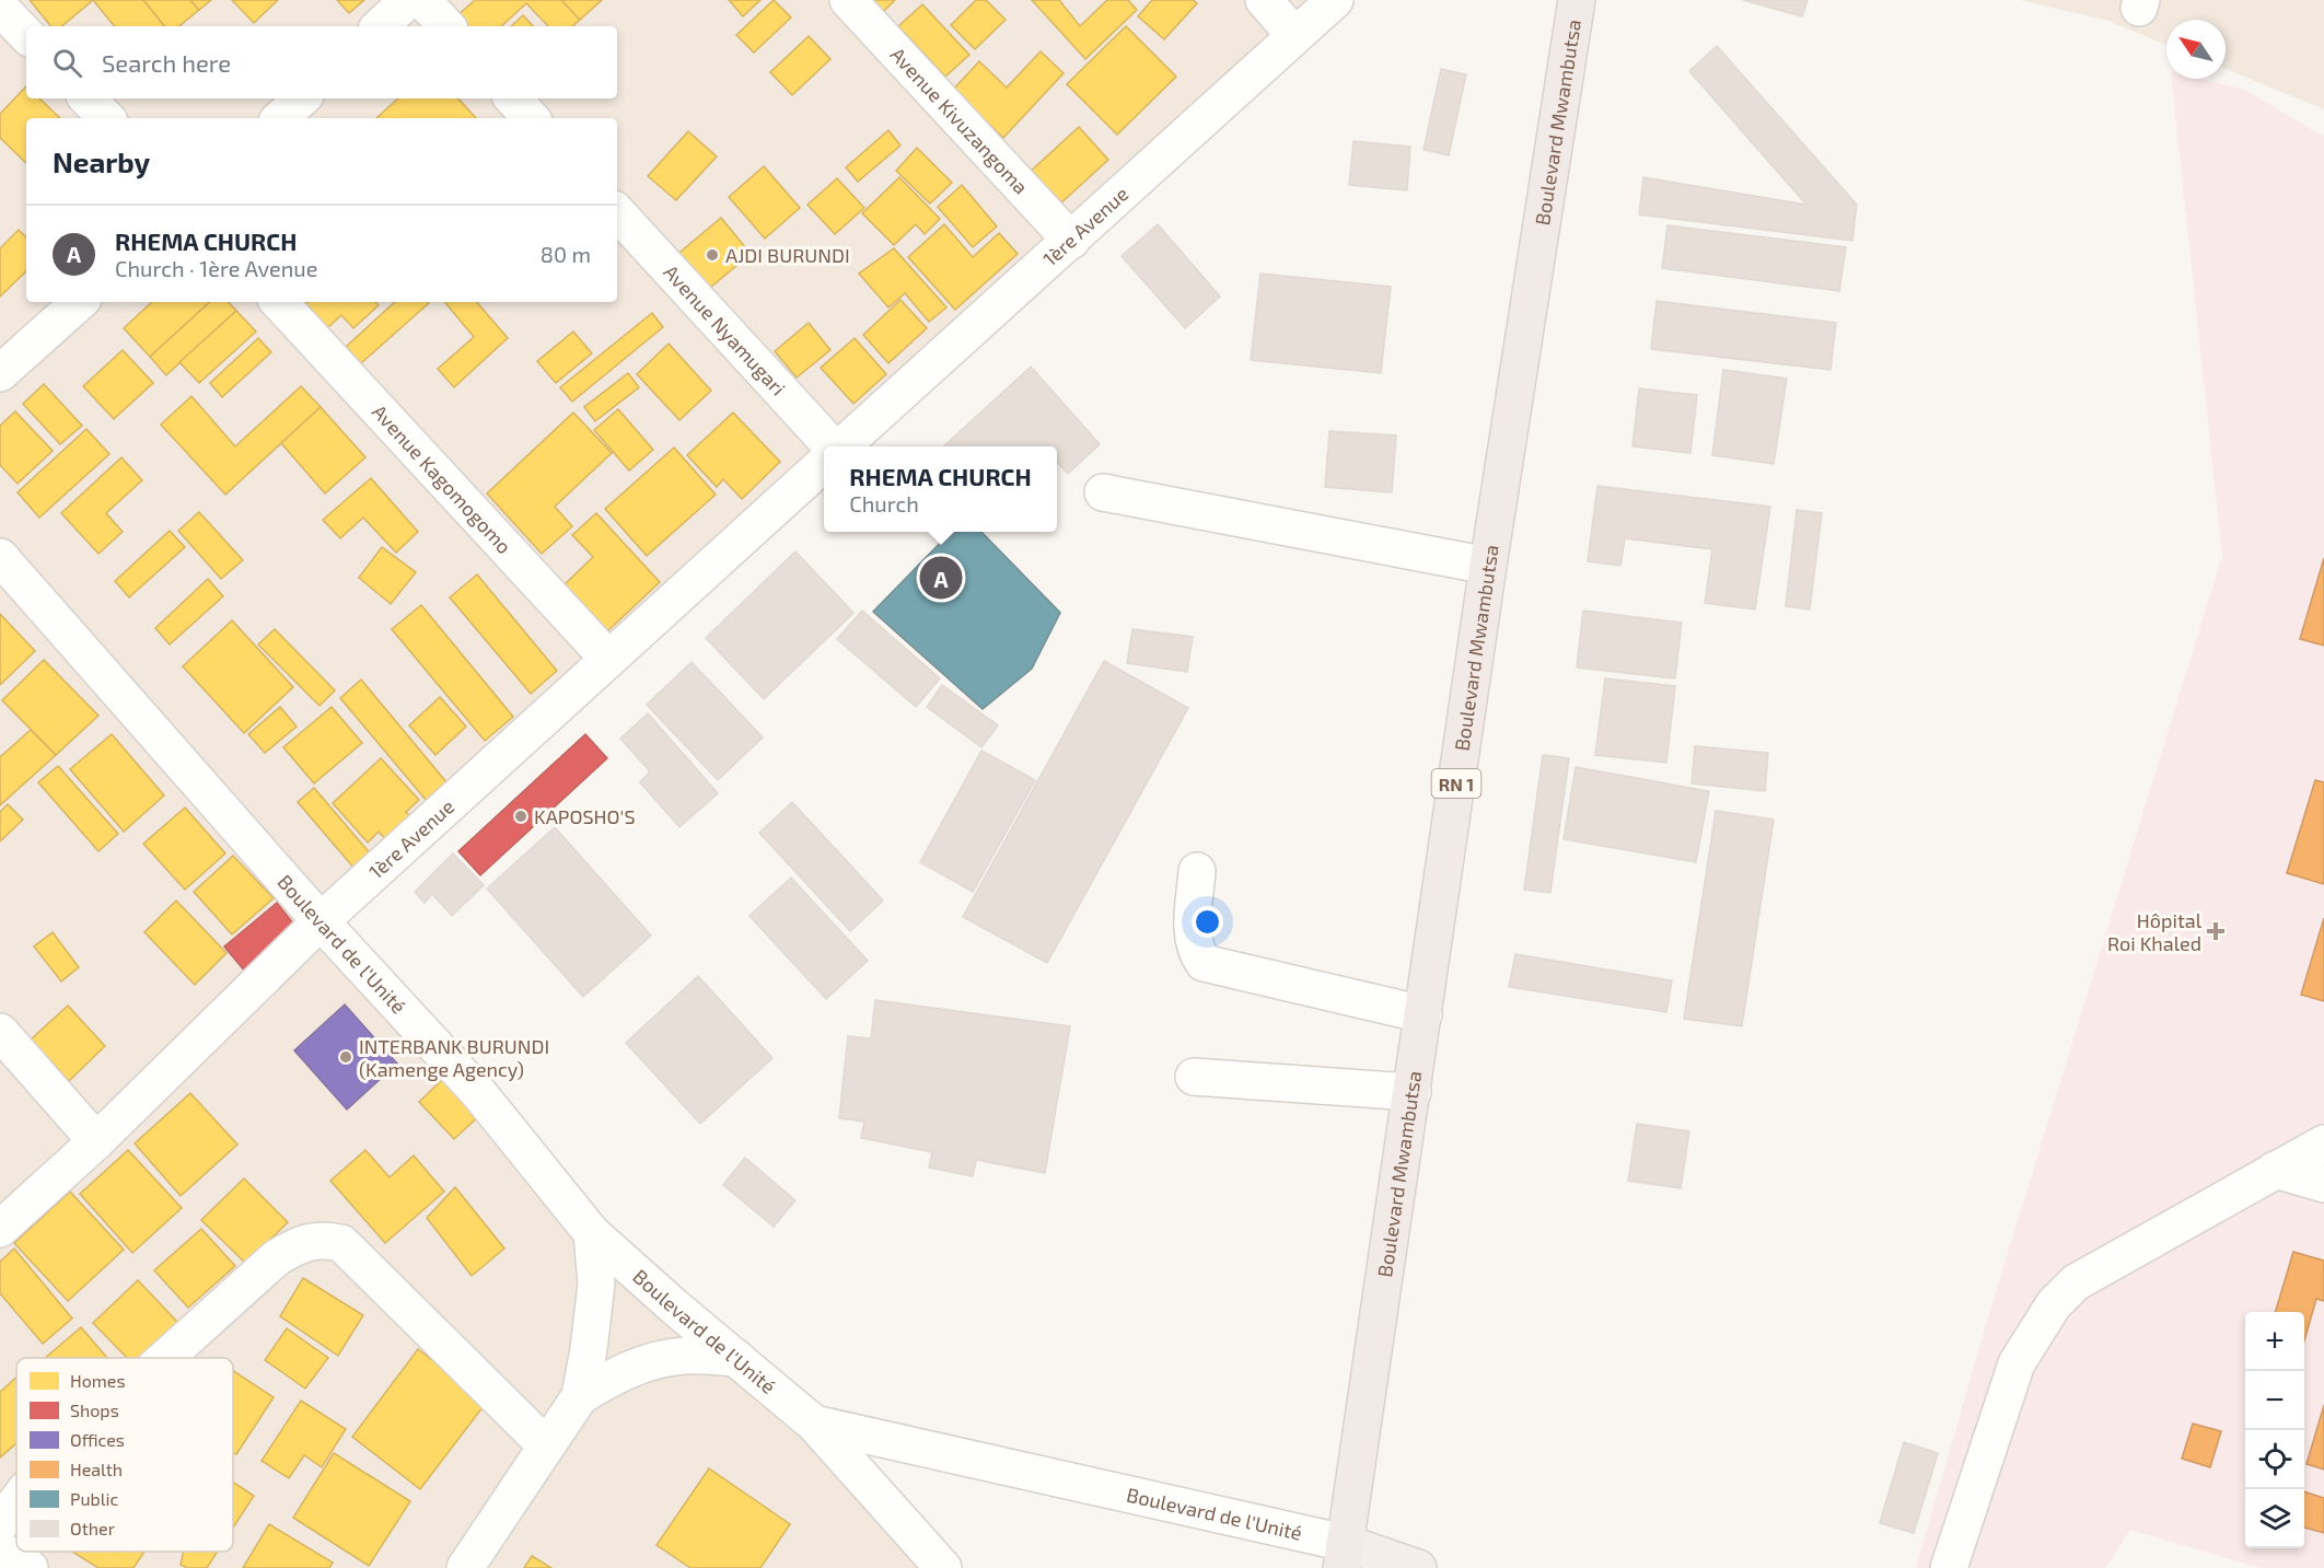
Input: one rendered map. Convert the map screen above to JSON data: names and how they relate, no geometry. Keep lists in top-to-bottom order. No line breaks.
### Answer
{"streets":{"highway":["Boulevard Mwambutsa","RN 1"],"street":["Avenue Kivuzangoma","1ère Avenue","Avenue Nyamugari","Avenue Kagomogomo","Boulevard de l'Unité"]},"crossings":[["Avenue Kivuzangoma","1ère Avenue"],["Boulevard Mwambutsa","Boulevard de l'Unité"],["1ère Avenue","Avenue Kagomogomo"],["1ère Avenue","Boulevard de l'Unité"]],"places":{"other":["AJDI BURUNDI","KAPOSHO'S","INTERBANK BURUNDI (Kamenge Agency)"],"health":["Hôpital Roi Khaled"]},"legend":["Homes","Shops","Offices","Health","Public","Other"],"north":"top left","page":{"search":"Search here","heading":"Nearby","list":[{"mark":"A","name":"RHEMA CHURCH","note":"Church · 1ère Avenue","value":"80 m"}],"popup":["RHEMA CHURCH","Church"],"pins":"A","map_buttons":["+","−"]}}
